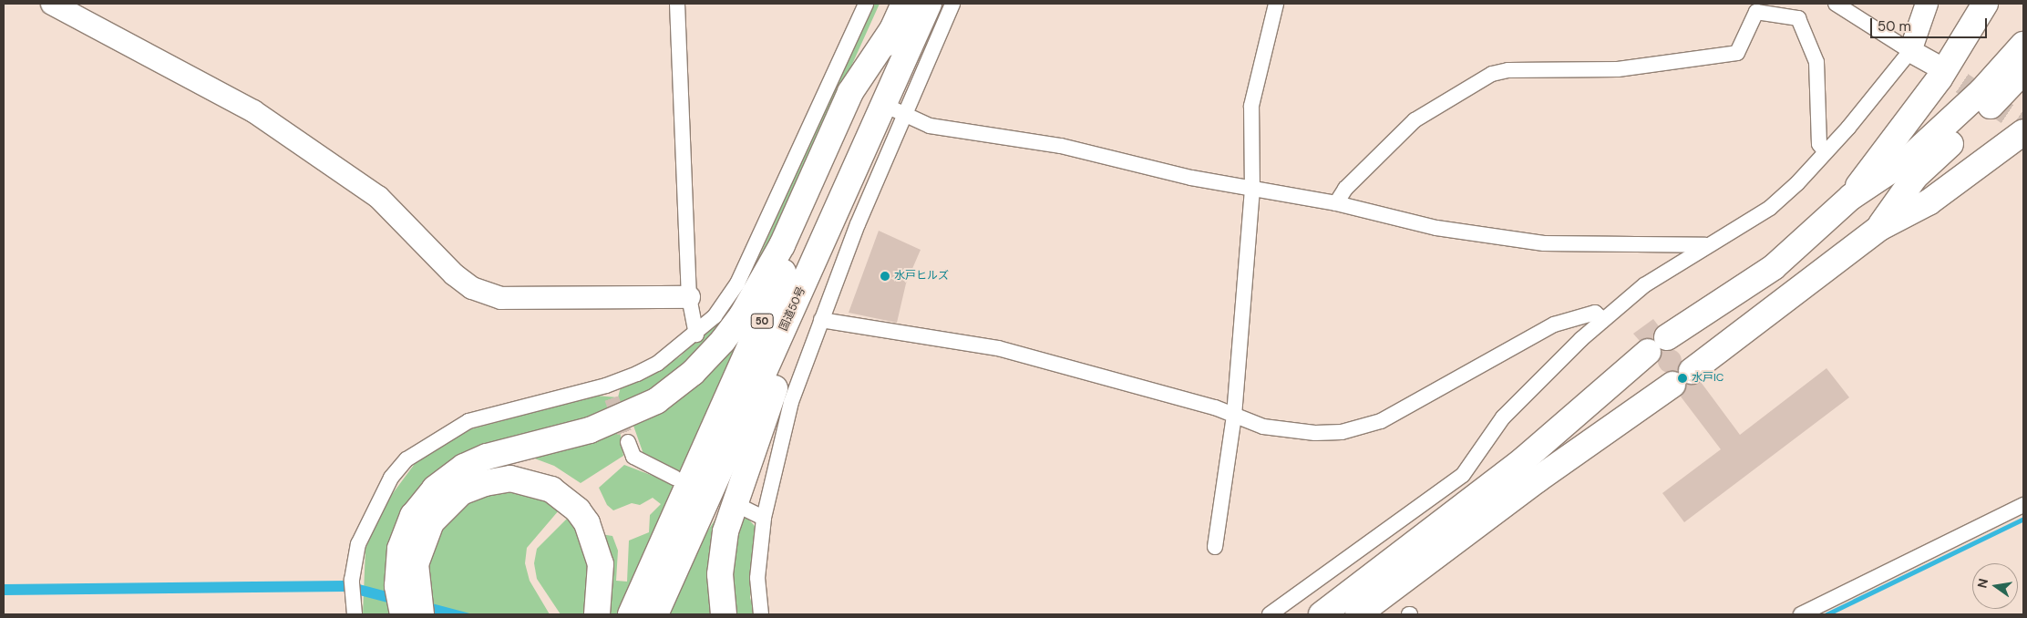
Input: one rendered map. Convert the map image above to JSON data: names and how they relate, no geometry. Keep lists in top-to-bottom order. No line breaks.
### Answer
{"streets":{"highway":["国道50号","50"]},"places":["水戸ヒルズ","水戸IC"],"scale_bar":"50 m","north":"left"}
